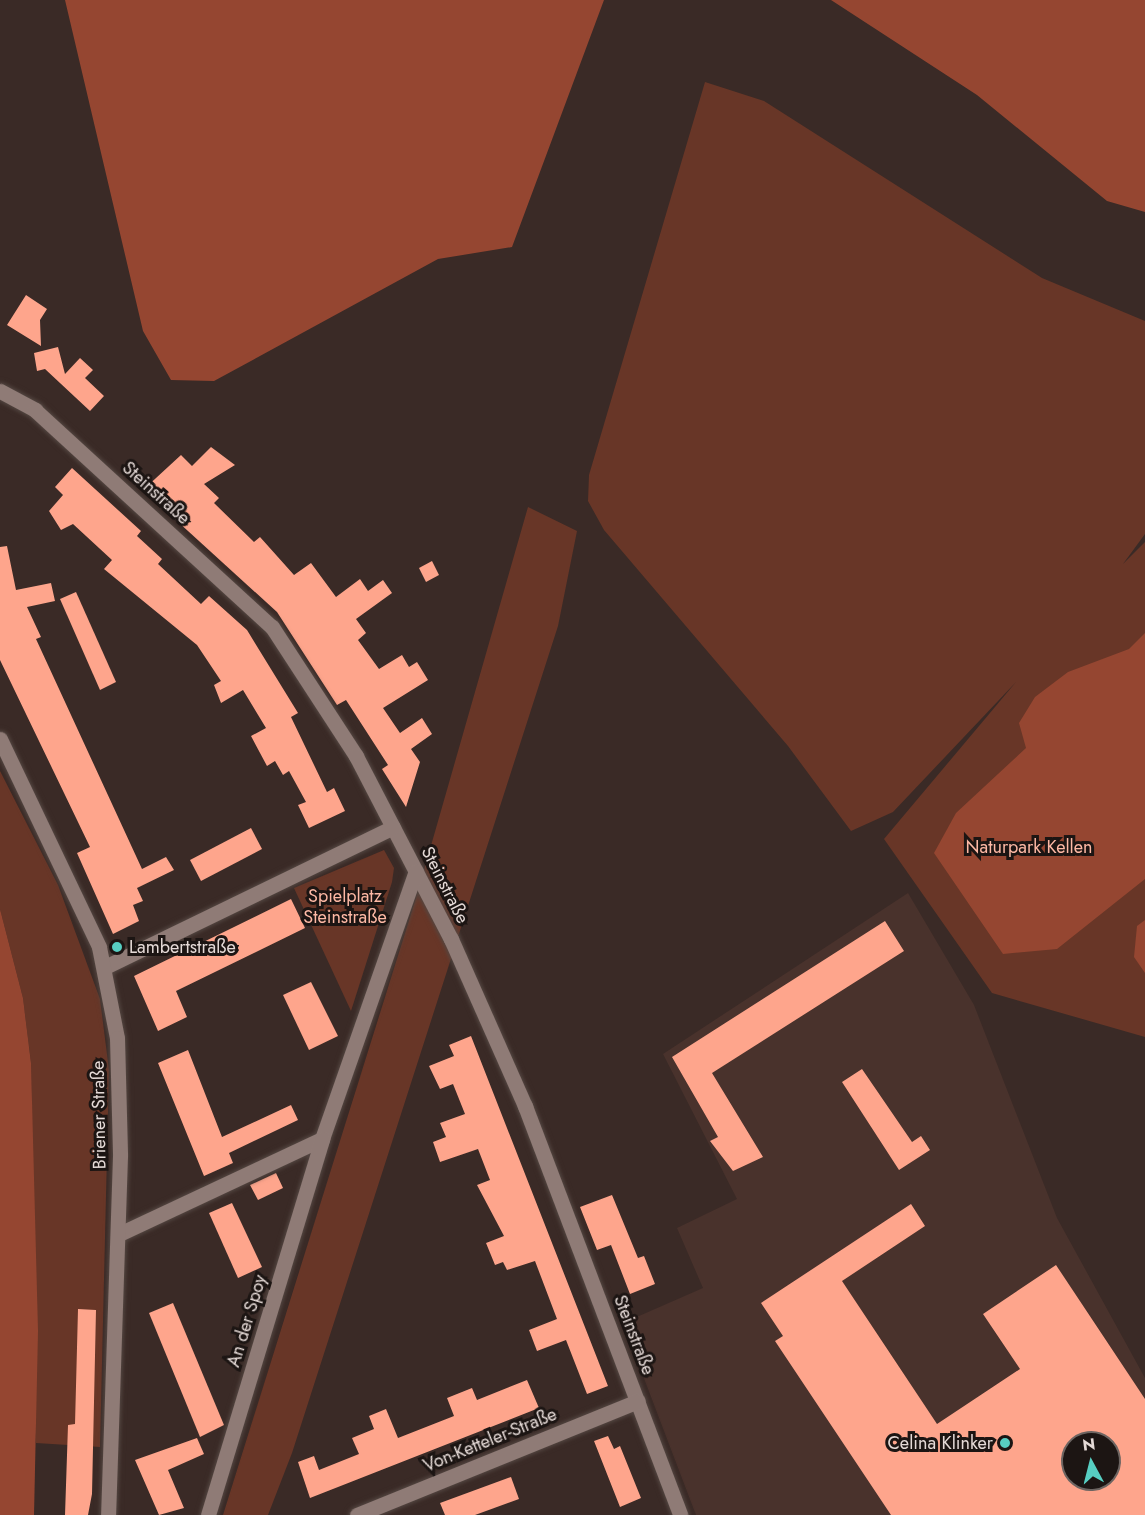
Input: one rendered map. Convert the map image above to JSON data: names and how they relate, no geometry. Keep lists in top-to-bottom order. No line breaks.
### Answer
{"streets":{"street":["Steinstraße","Briener Straße","An der Spoy","Von-Ketteler-Straße"]},"crossings":[["Steinstraße","An der Spoy"],["Steinstraße","Von-Ketteler-Straße"]],"parks":["Naturpark Kellen","Spielplatz Steinstraße"],"places":["Lambertstraße","Celina Klinker"],"north":"top"}
